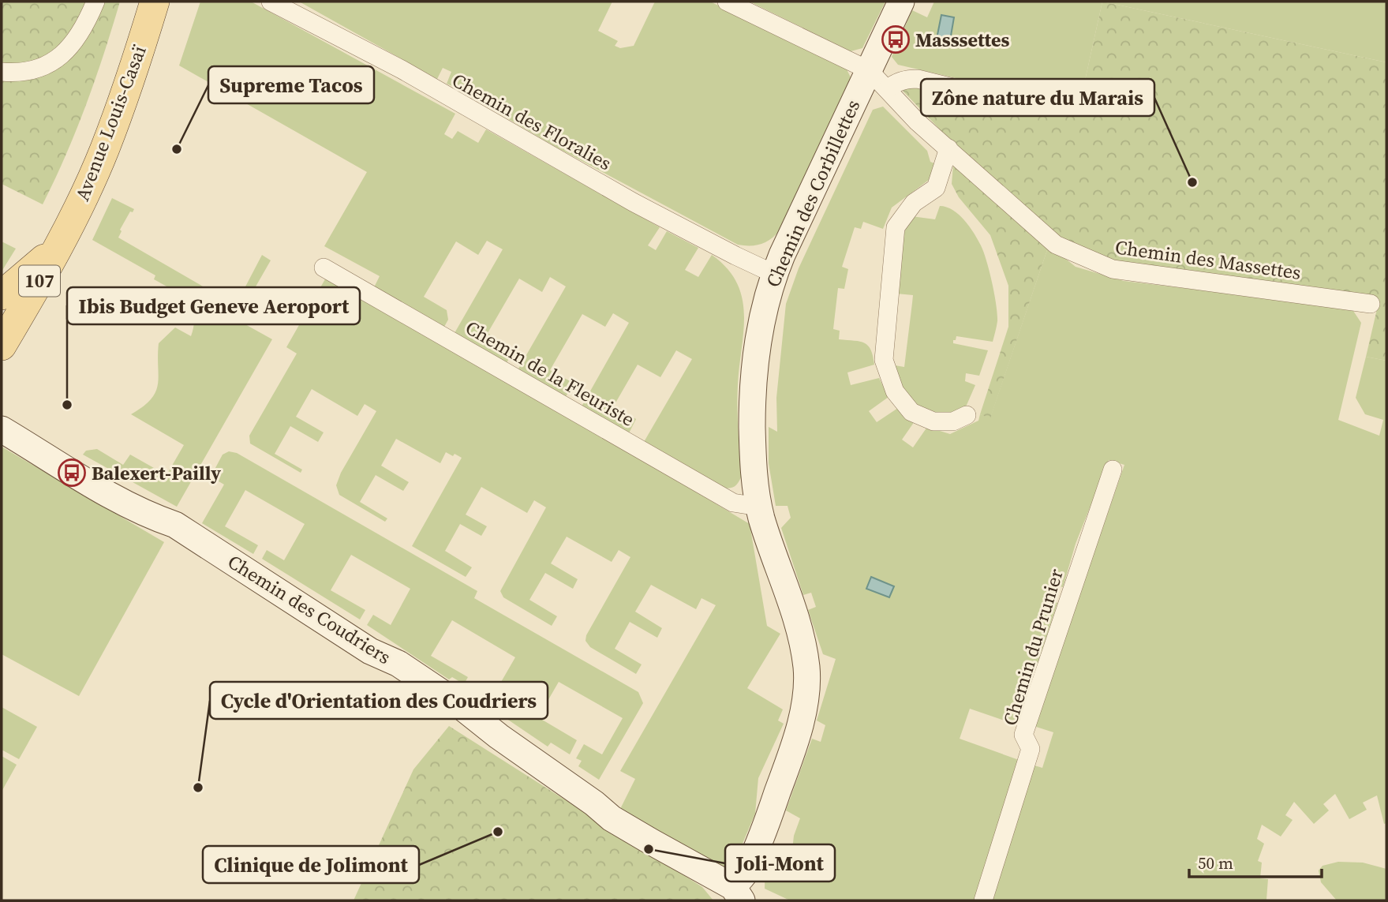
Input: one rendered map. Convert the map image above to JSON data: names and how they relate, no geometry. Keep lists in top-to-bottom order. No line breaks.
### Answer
{"streets":{"main road":["Avenue Louis-Casaï","107"],"street":["Chemin des Floralies","Chemin des Corbillettes","Chemin des Massettes","Chemin de la Fleuriste","Chemin des Coudriers","Chemin du Prunier"]},"crossings":[["Chemin des Floralies","Chemin des Corbillettes"],["Chemin des Corbillettes","Chemin des Massettes"],["Chemin des Corbillettes","Chemin de la Fleuriste"],["Chemin des Corbillettes","Chemin des Coudriers"]],"places":{"bus stop":["Masssettes","Balexert-Pailly"],"other":["Supreme Tacos","Zône nature du Marais","Ibis Budget Geneve Aeroport","Cycle d'Orientation des Coudriers","Clinique de Jolimont","Joli-Mont"]},"scale_bar":"50 m"}
